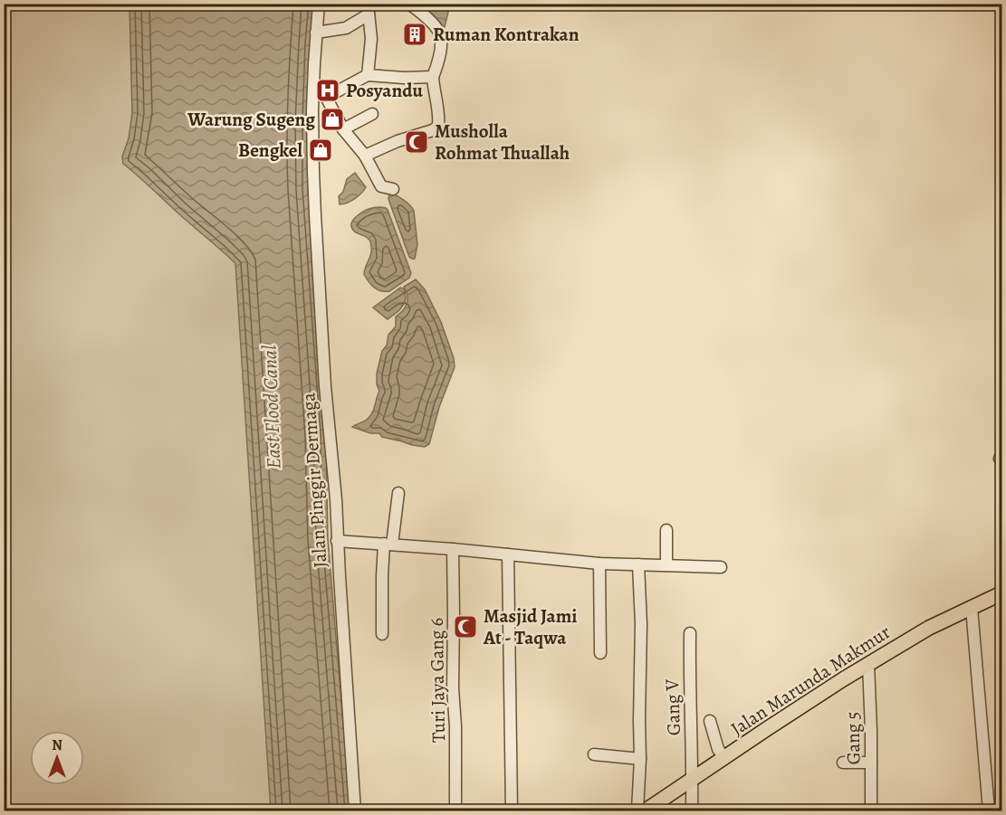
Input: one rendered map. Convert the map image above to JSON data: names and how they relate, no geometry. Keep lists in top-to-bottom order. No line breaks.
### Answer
{"streets":{"main road":["Jalan Marunda Makmur"],"street":["Jalan Pinggir Dermaga","Turi Jaya Gang 6","Gang V","Gang 5"]},"crossings":[["Jalan Marunda Makmur","Gang V"],["Jalan Marunda Makmur","Gang 5"]],"water":["East Flood Canal"],"places":{"building":["Ruman Kontrakan"],"hospital":["Posyandu"],"shop":["Warung Sugeng","Bengkel"],"mosque":["Musholla Rohmat Thuallah","Masjid Jami At - Taqwa"]},"north":"top"}
